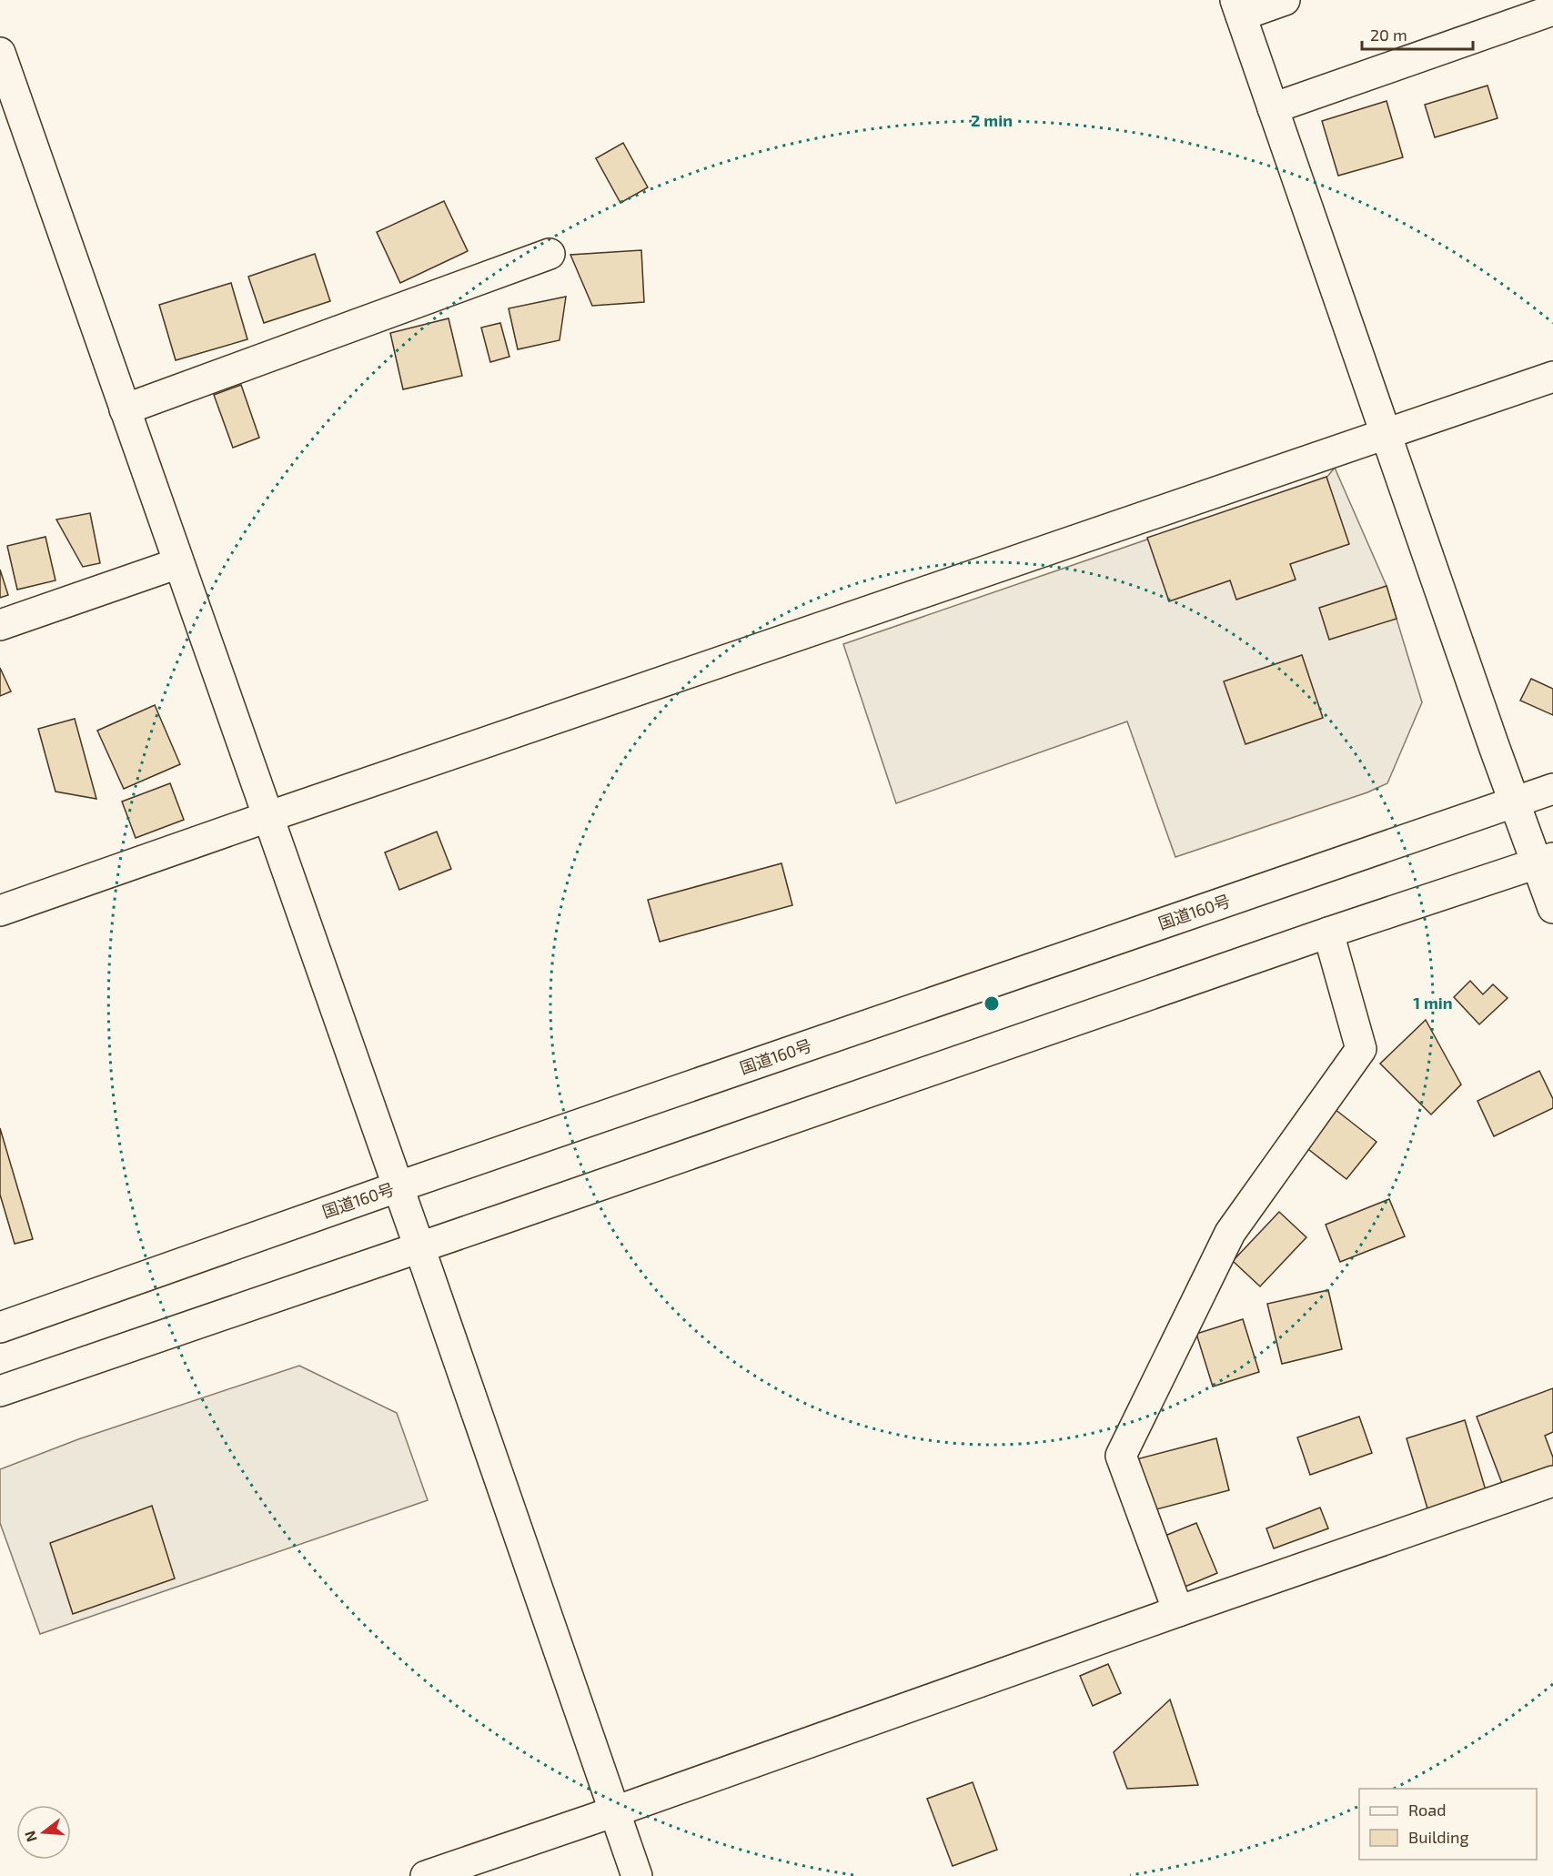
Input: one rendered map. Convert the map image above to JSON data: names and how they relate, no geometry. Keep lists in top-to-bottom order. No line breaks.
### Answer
{"streets":{"main road":["国道160号"]},"legend":["Road","Building"],"scale_bar":"20 m","north":"left","rings":["2 min","1 min"]}
